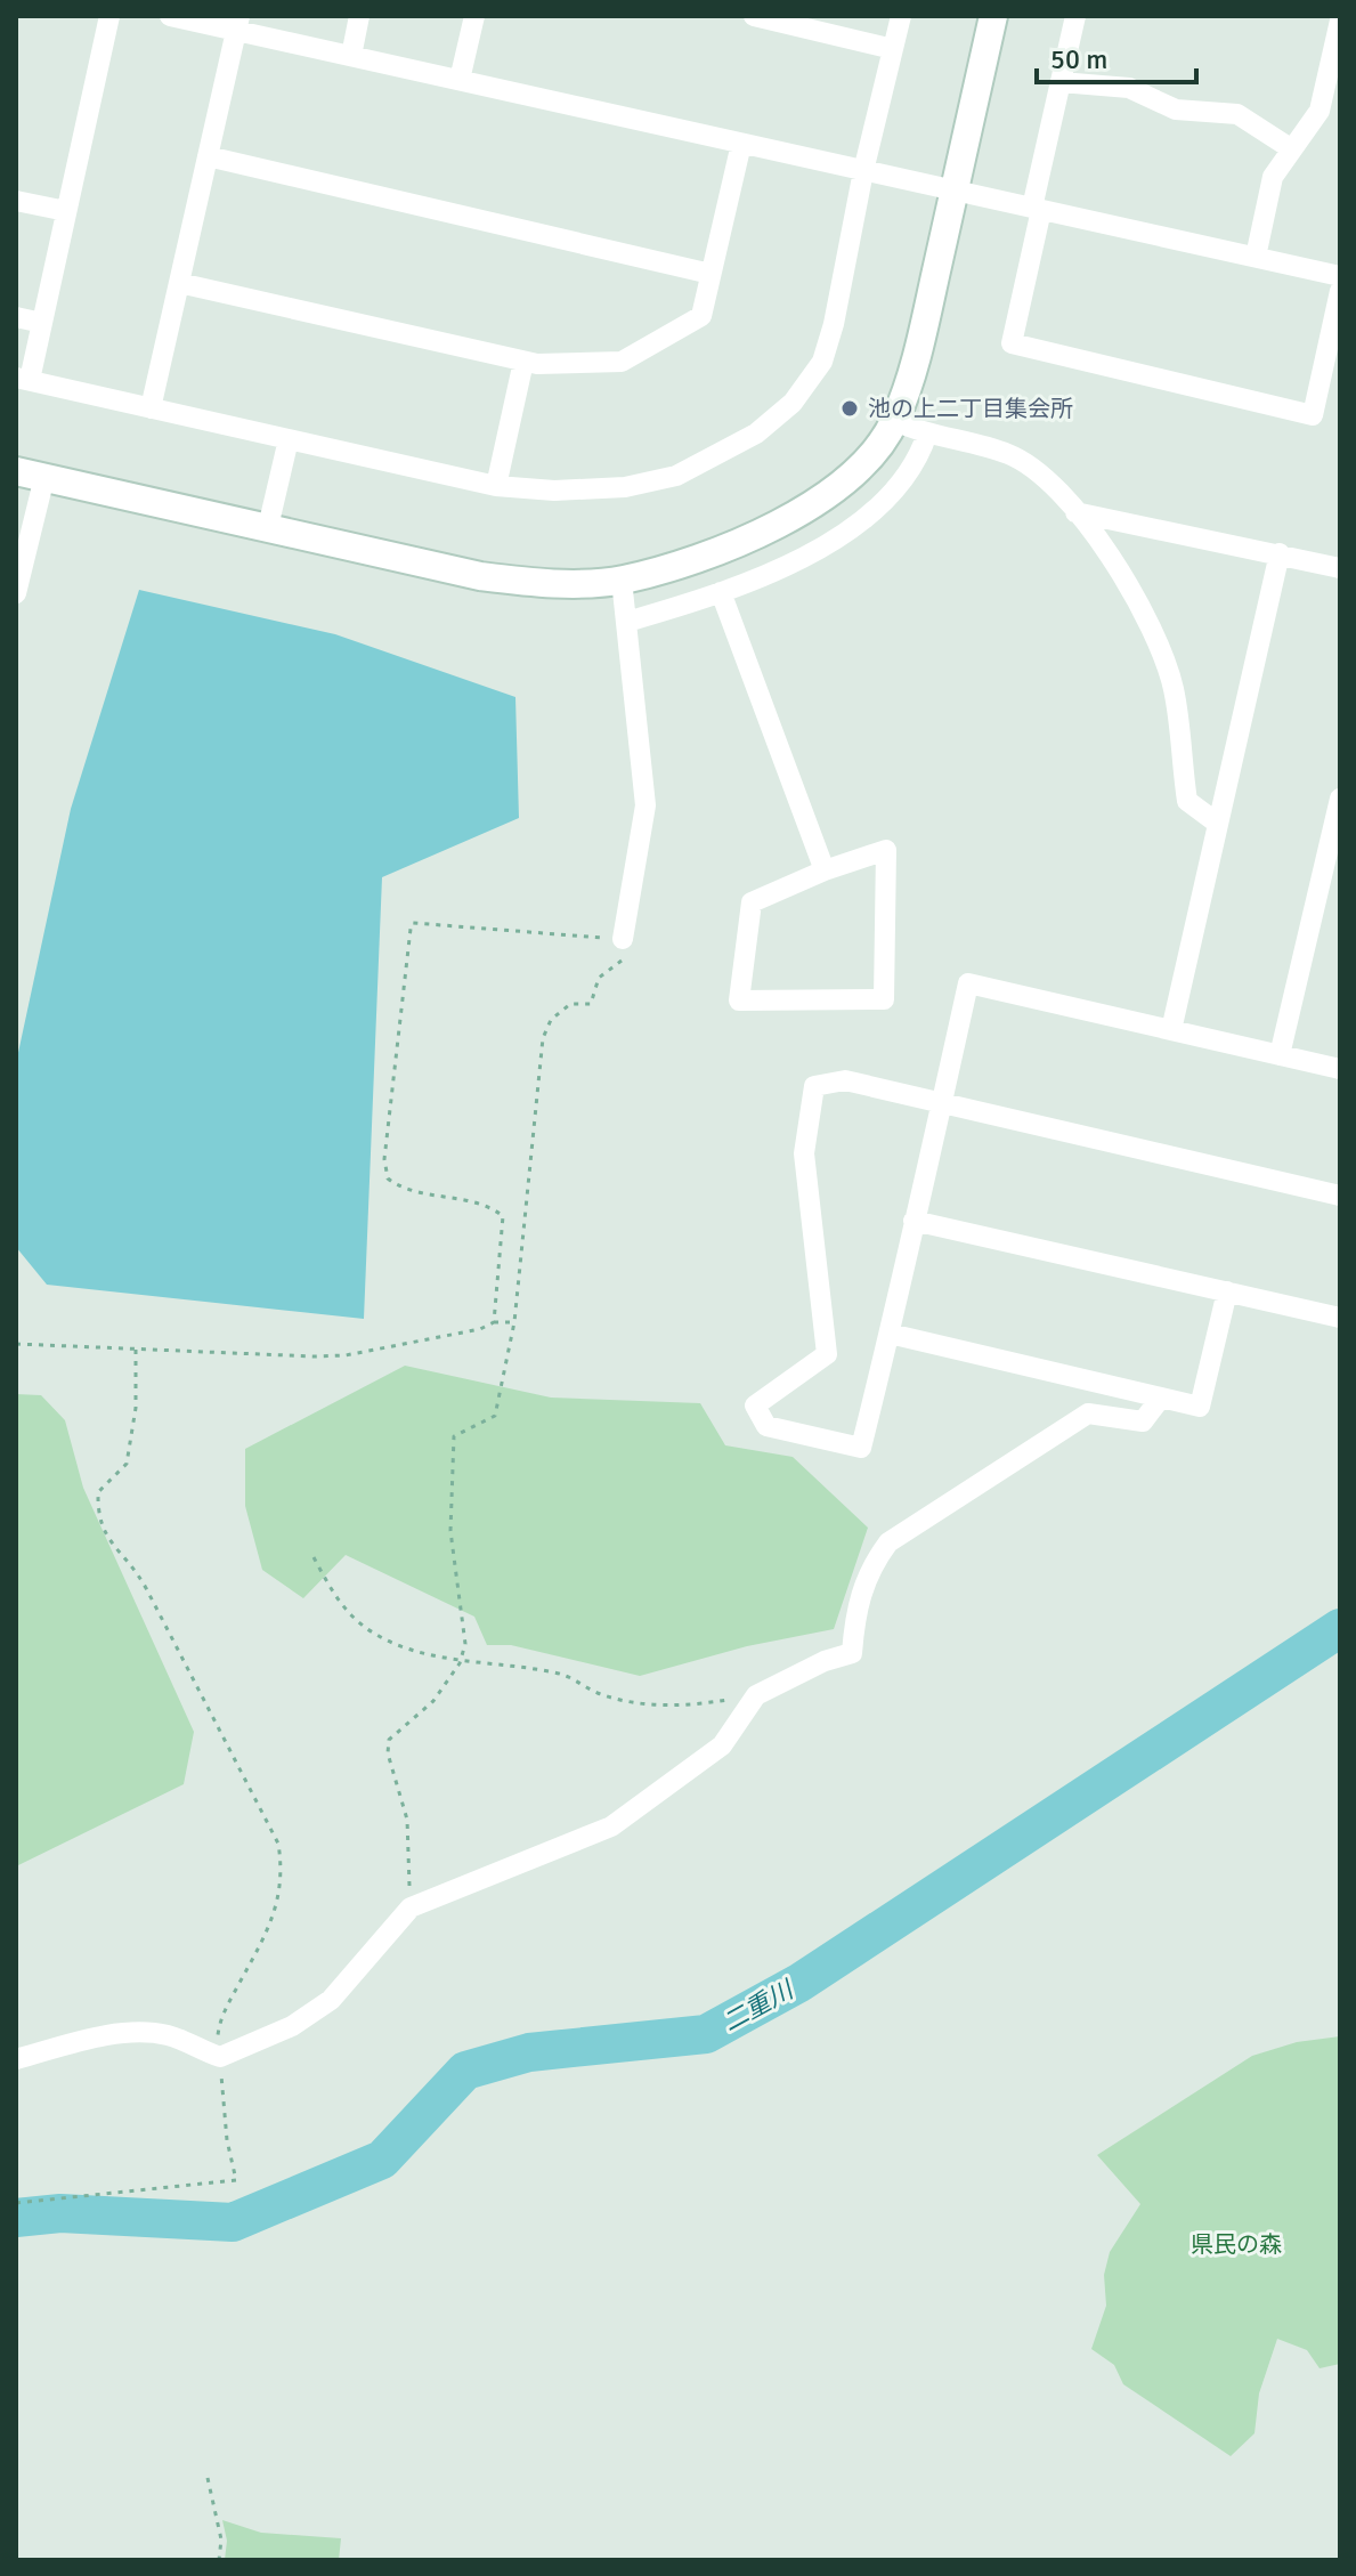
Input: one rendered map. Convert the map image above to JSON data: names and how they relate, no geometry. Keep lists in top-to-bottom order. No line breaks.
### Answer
{"water":["二重川"],"parks":["県民の森"],"places":["池の上二丁目集会所"],"scale_bar":"50 m"}
